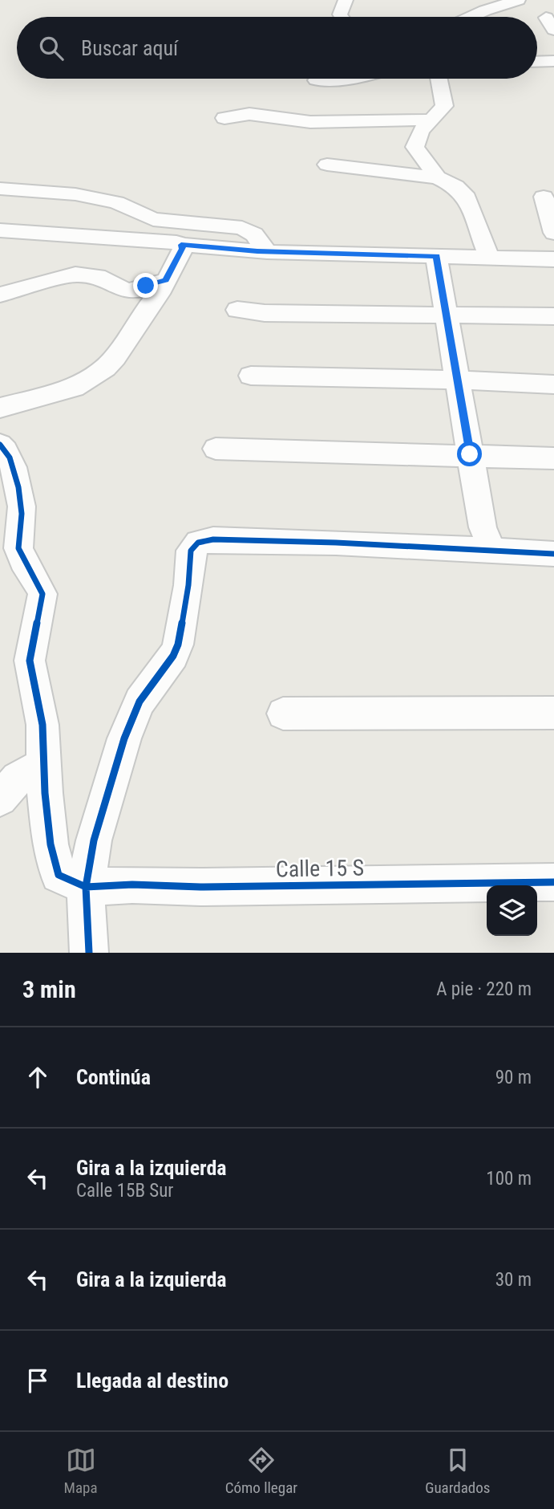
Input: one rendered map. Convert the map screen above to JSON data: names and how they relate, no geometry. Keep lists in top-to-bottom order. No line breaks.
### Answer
{"streets":{"street":["Calle 15 S"]},"page":{"search":"Buscar aquí","heading":["3 min","A pie · 220 m"],"list":[["Continúa","90 m"],["Gira a la izquierda","Calle 15B Sur","100 m"],["Gira a la izquierda","30 m"],"Llegada al destino"],"nav":["Mapa","Cómo llegar","Guardados"]}}
